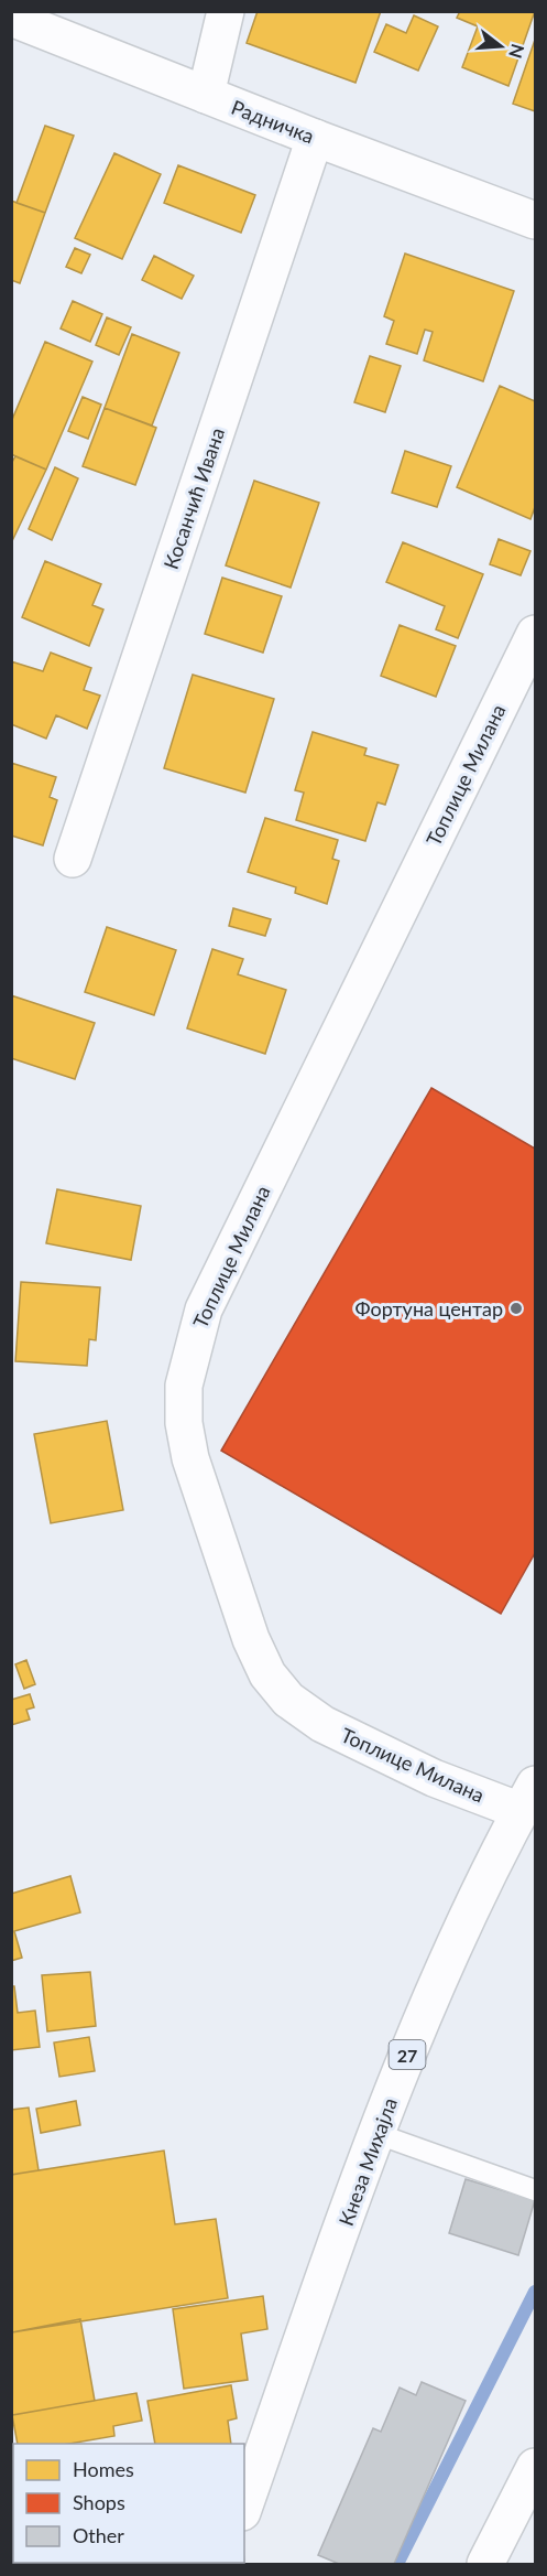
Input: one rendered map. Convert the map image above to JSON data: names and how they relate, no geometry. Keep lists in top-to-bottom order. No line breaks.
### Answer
{"streets":{"street":["Радничка","Косанчић Ивана","Топлице Милана","27","Кнеза Михајла"]},"crossings":[["Радничка","Косанчић Ивана"],["Топлице Милана","Кнеза Михајла"]],"places":["Фортуна центар"],"legend":["Homes","Shops","Other"],"north":"right"}
